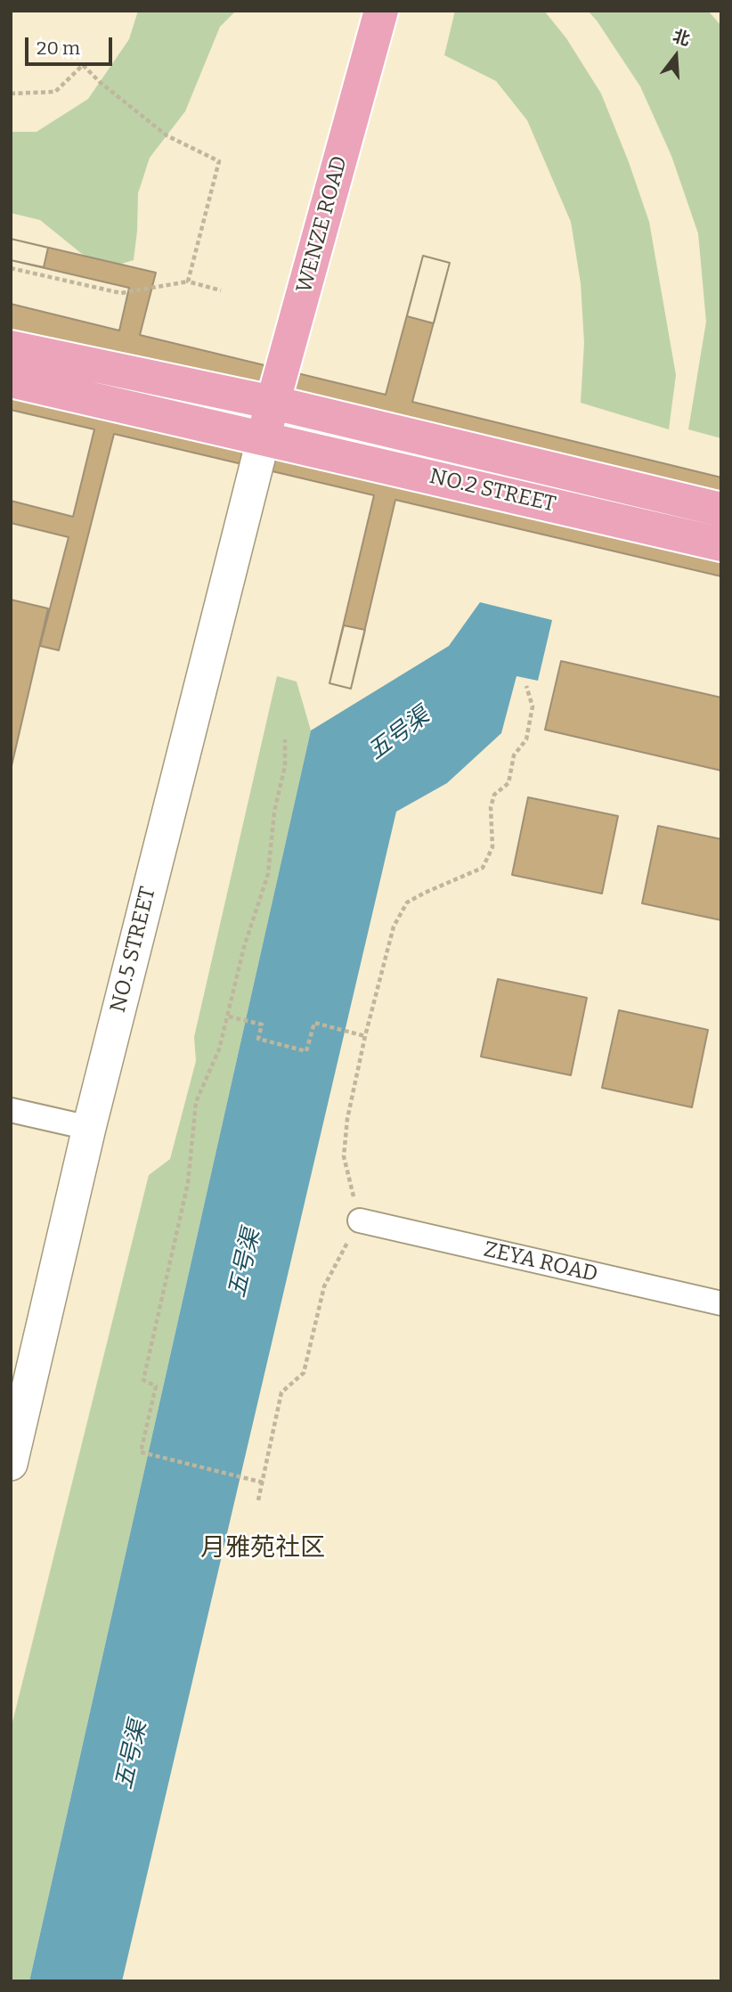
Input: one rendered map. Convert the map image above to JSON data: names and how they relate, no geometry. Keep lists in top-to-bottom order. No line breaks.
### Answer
{"streets":{"main road":["WENZE ROAD","NO.2 STREET","NO.5 STREET"],"street":["ZEYA ROAD"]},"crossings":[["WENZE ROAD","NO.2 STREET"],["WENZE ROAD","NO.5 STREET"],["NO.2 STREET","NO.5 STREET"]],"districts":["月雅苑社区"],"water":["五号渠"],"scale_bar":"20 m","north":"top"}
